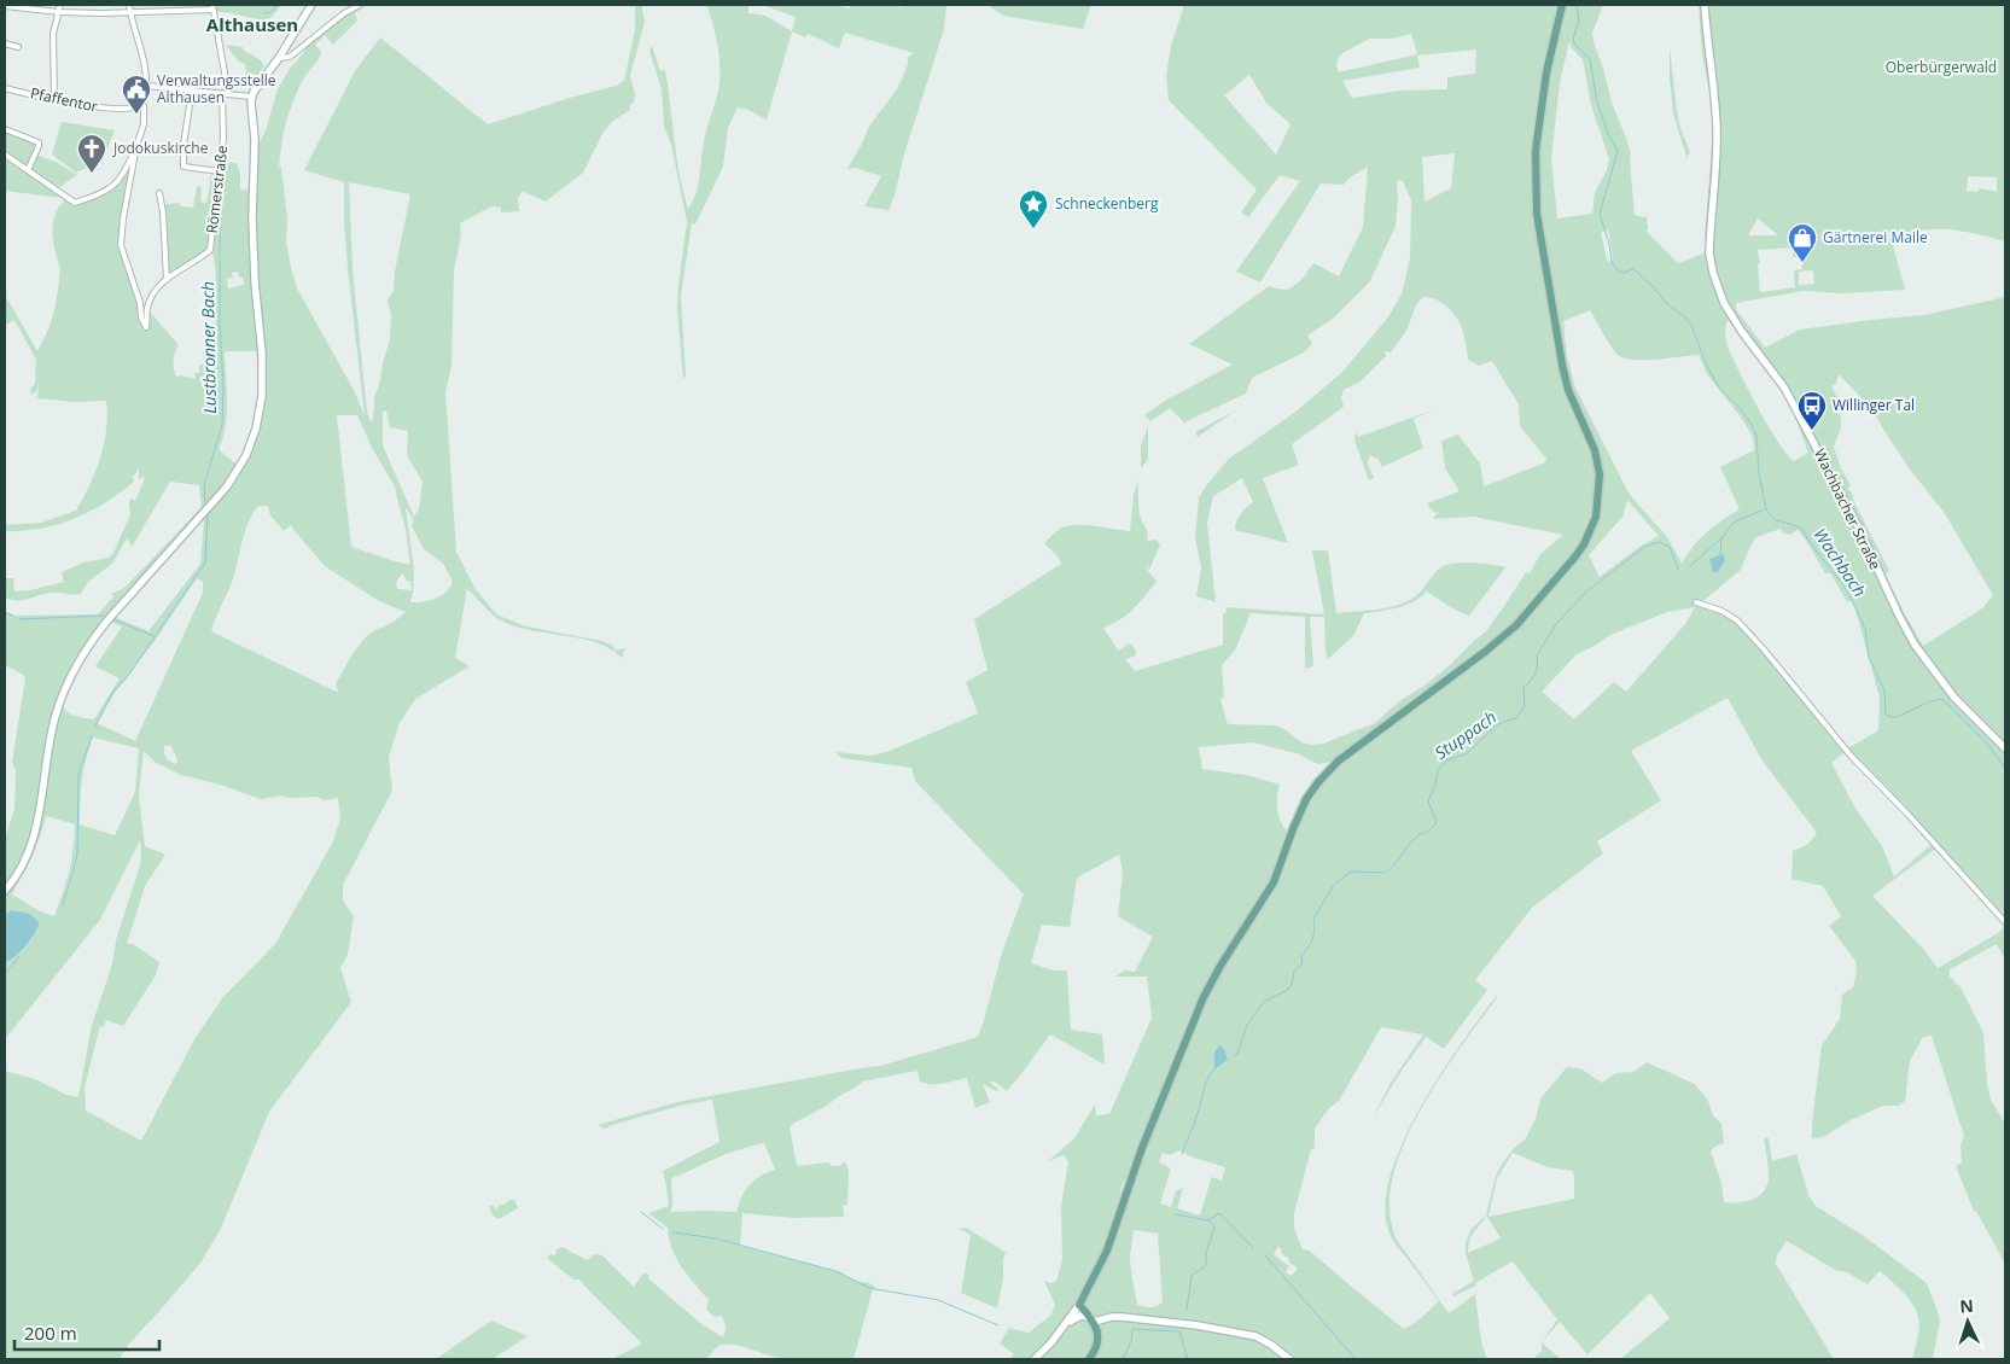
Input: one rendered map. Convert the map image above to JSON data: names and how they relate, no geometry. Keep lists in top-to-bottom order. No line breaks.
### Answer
{"streets":{"street":["Pfaffentor","Römerstraße","Wachbacher Straße"]},"districts":["Althausen"],"water":["Lustbronner Bach","Wachbach","Stuppach"],"parks":["Oberbürgerwald"],"places":{"public building":["Verwaltungsstelle Althausen"],"church":["Jodokuskirche"],"place":["Schneckenberg"],"shop":["Gärtnerei Maile"],"bus stop":["Willinger Tal"]},"scale_bar":"200 m","north":"top"}
